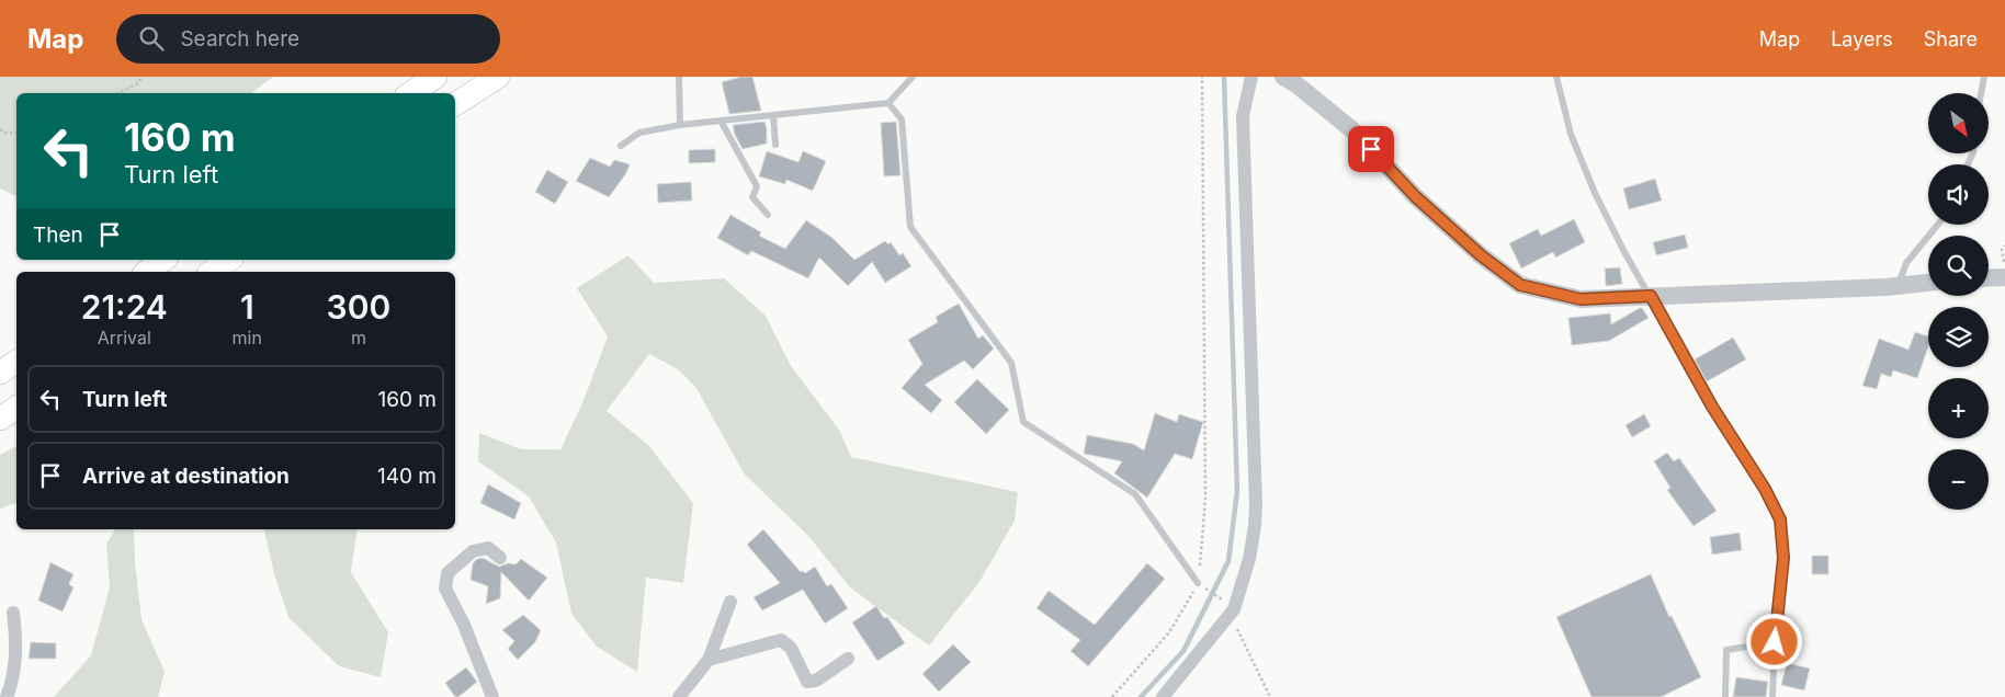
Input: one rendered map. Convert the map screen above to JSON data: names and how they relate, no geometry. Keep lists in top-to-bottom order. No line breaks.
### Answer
{"north":"bottom right","page":{"header":"Map","search":"Search here","nav":["Map","Layers","Share"],"map_buttons":["+","−"],"turn":["160 m","Turn left"],"then":"Then","eta":["21:24","Arrival","1","min","300","m"],"list":[{"name":"Turn left","value":"160 m"},{"name":"Arrive at destination","value":"140 m"}]}}
